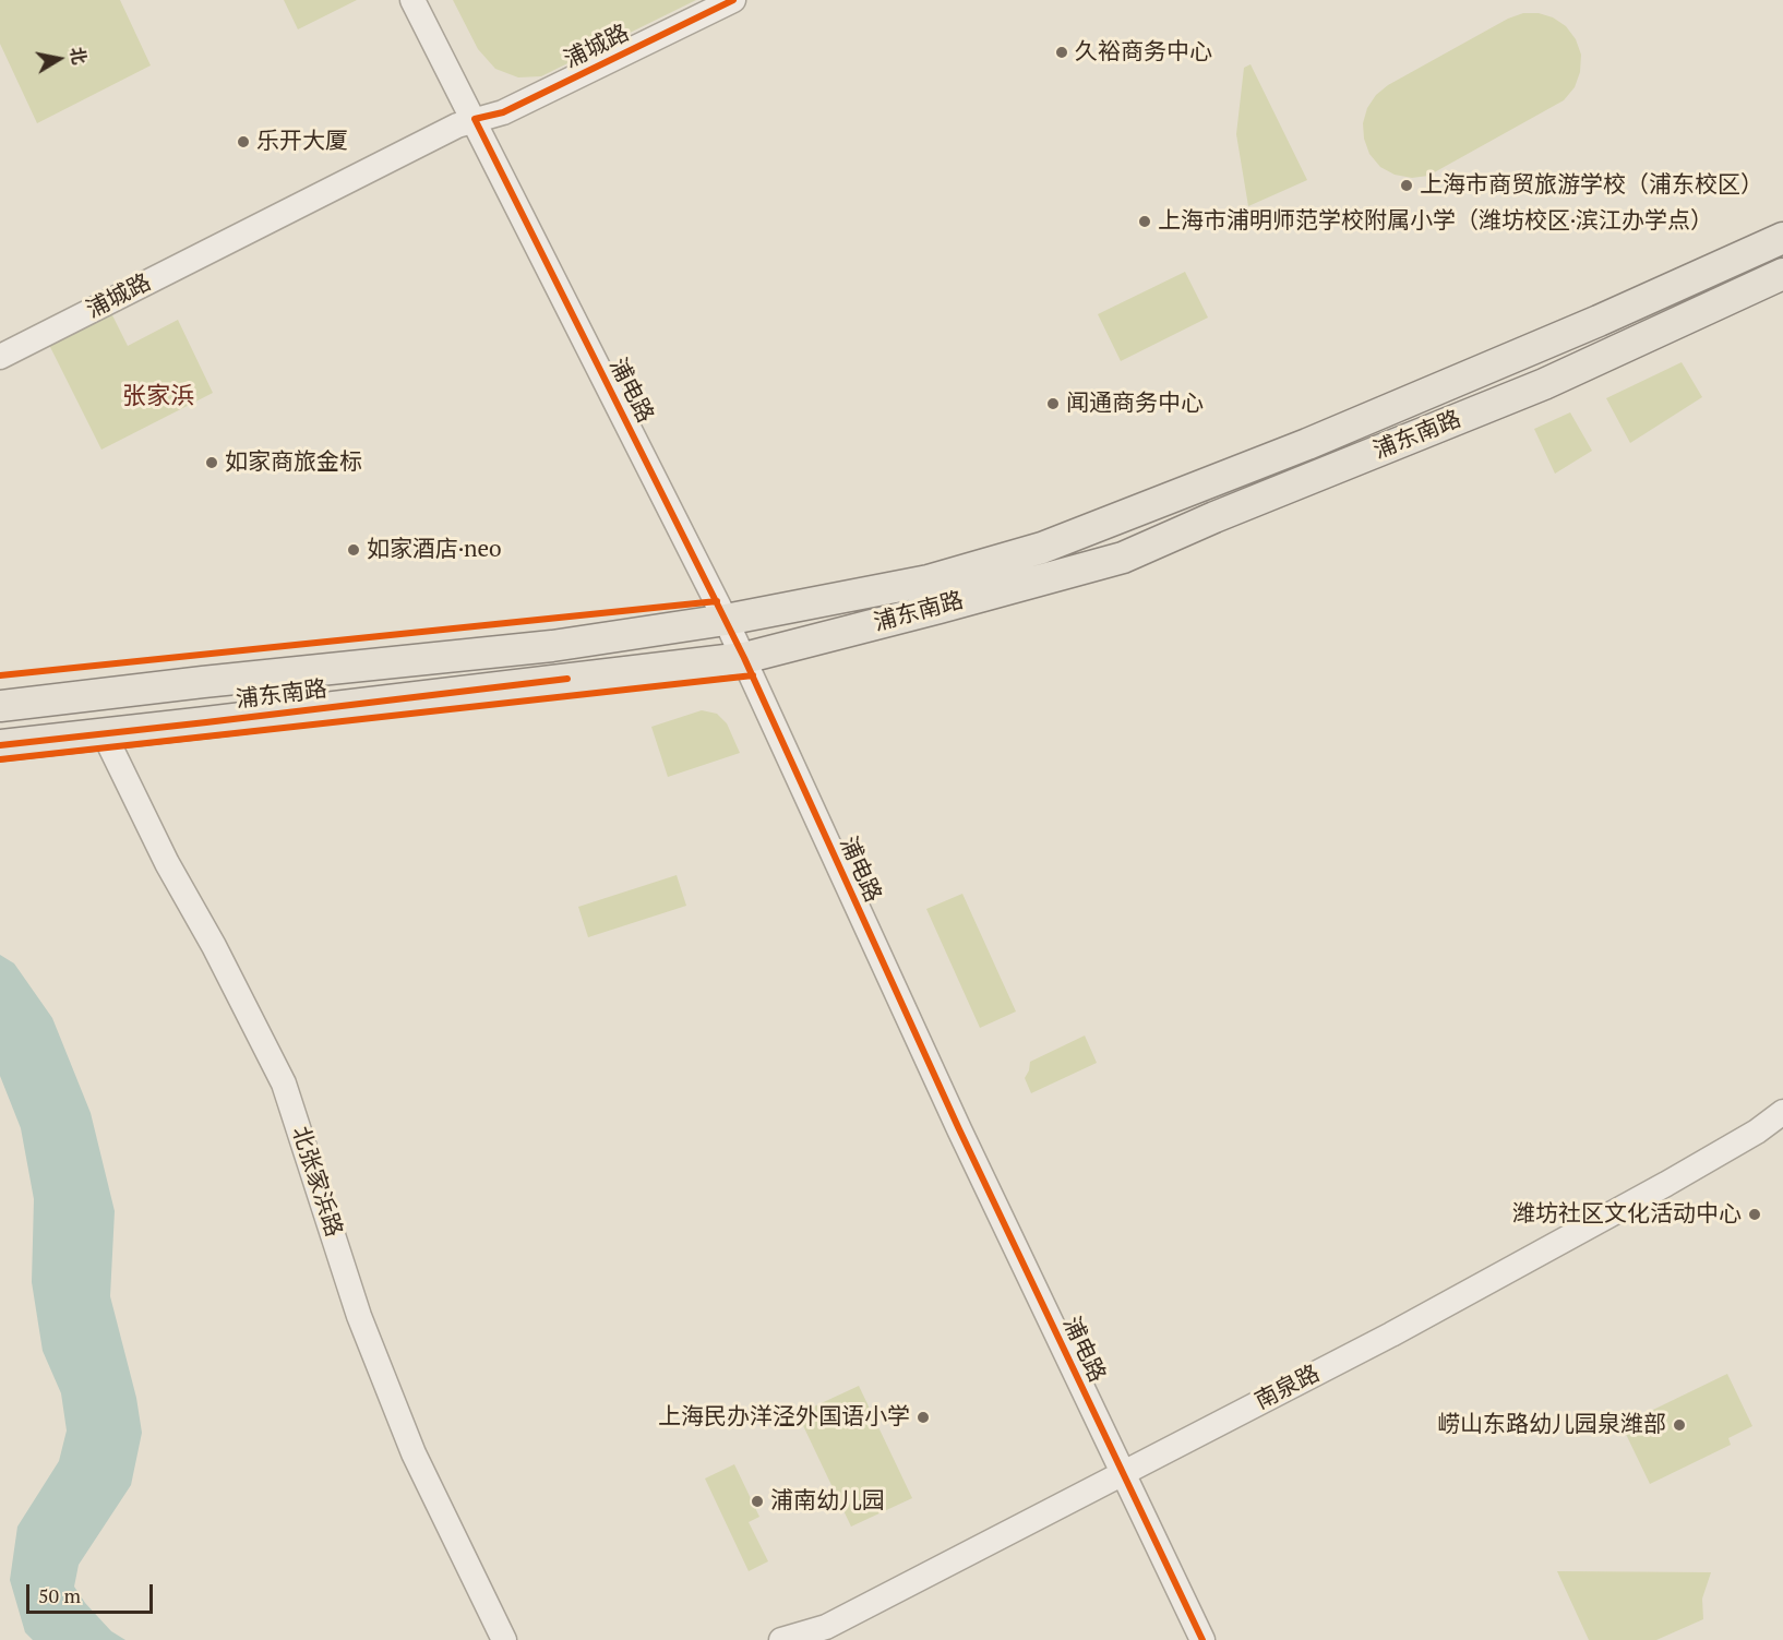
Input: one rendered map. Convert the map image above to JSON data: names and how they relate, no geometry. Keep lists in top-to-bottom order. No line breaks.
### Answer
{"streets":{"main road":["浦东南路"],"street":["浦城路","浦电路","北张家浜路","南泉路"]},"crossings":[["浦城路","浦电路"],["浦电路","浦东南路"],["浦电路","南泉路"],["浦东南路","北张家浜路"]],"districts":["张家浜"],"places":["久裕商务中心","乐开大厦","上海市商贸旅游学校（浦东校区）","上海市浦明师范学校附属小学（潍坊校区·滨江办学点）","闻通商务中心","如家商旅金标","如家酒店·neo","潍坊社区文化活动中心","上海民办洋泾外国语小学","崂山东路幼儿园泉潍部","浦南幼儿园"],"scale_bar":"50 m","north":"right"}
